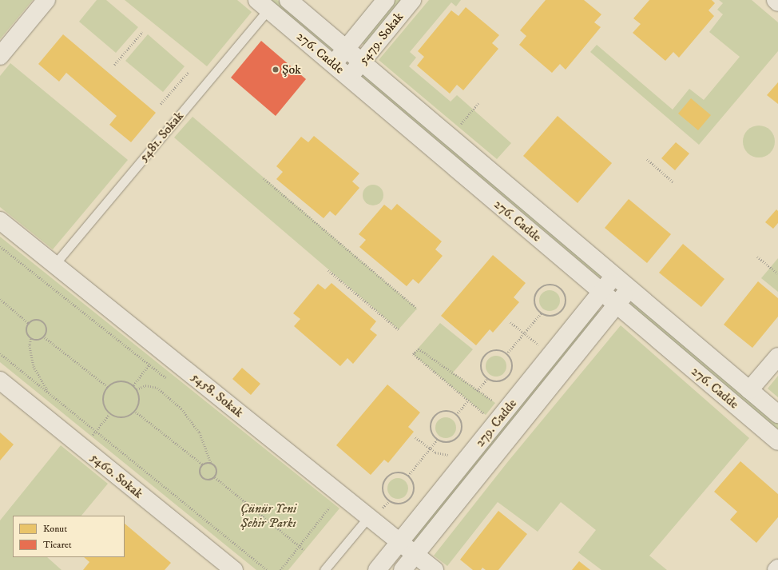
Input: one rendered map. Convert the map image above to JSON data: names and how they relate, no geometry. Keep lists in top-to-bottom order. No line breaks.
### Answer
{"streets":{"street":["5479. Sokak","276. Cadde","5458. Sokak","279. Cadde","5460. Sokak"],"lane":["5481. Sokak"]},"crossings":[["5479. Sokak","276. Cadde"],["276. Cadde","5481. Sokak"],["276. Cadde","279. Cadde"],["5481. Sokak","5458. Sokak"],["5458. Sokak","279. Cadde"]],"parks":["Çünür Yeni Şehir Parkı"],"places":["Şok"],"legend":["Konut","Ticaret"]}
